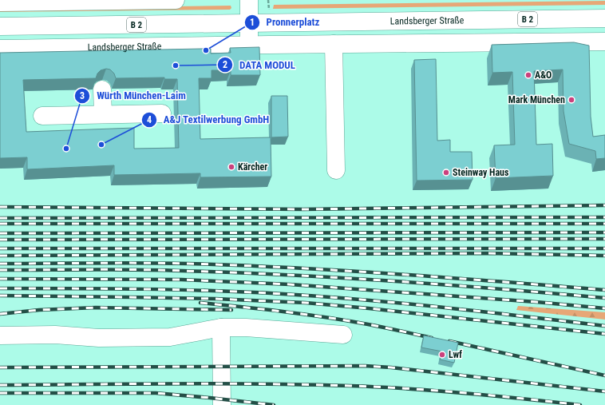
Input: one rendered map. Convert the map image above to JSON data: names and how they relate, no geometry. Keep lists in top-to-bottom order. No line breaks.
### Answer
{"streets":{"street":["B 2","Landsberger Straße"]},"places":["Pronnerplatz","DATA MODUL","A&O","Mark München","A&J Textilwerbung GmbH","Würth München-Laim","Kärcher","Steinway Haus","Lwf"]}
